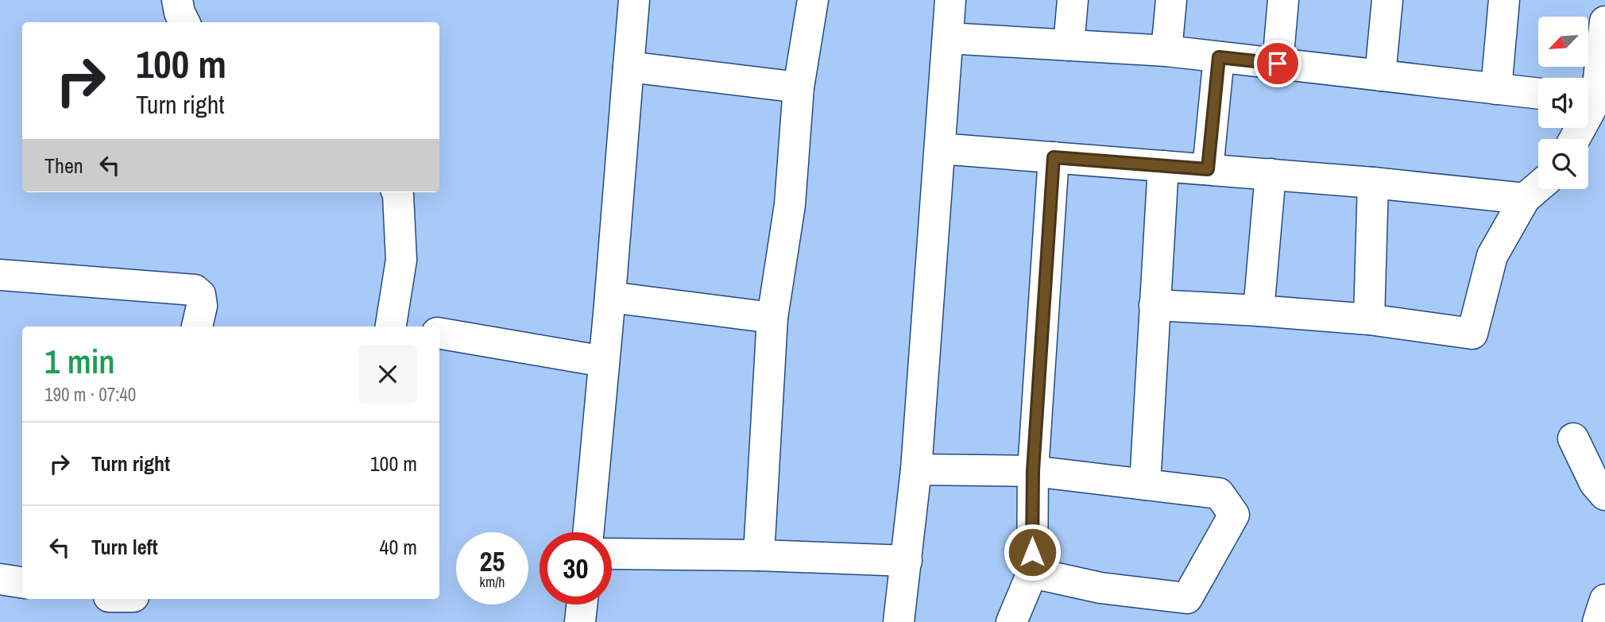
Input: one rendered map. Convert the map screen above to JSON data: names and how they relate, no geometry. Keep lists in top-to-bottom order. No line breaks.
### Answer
{"north":"bottom left","page":{"turn":["100 m","Turn right"],"then":"Then","heading":["1 min","190 m · 07:40"],"list":[{"name":"Turn right","value":"100 m"},{"name":"Turn left","value":"40 m"}],"speed":"25 km/h","limit":"30"}}
